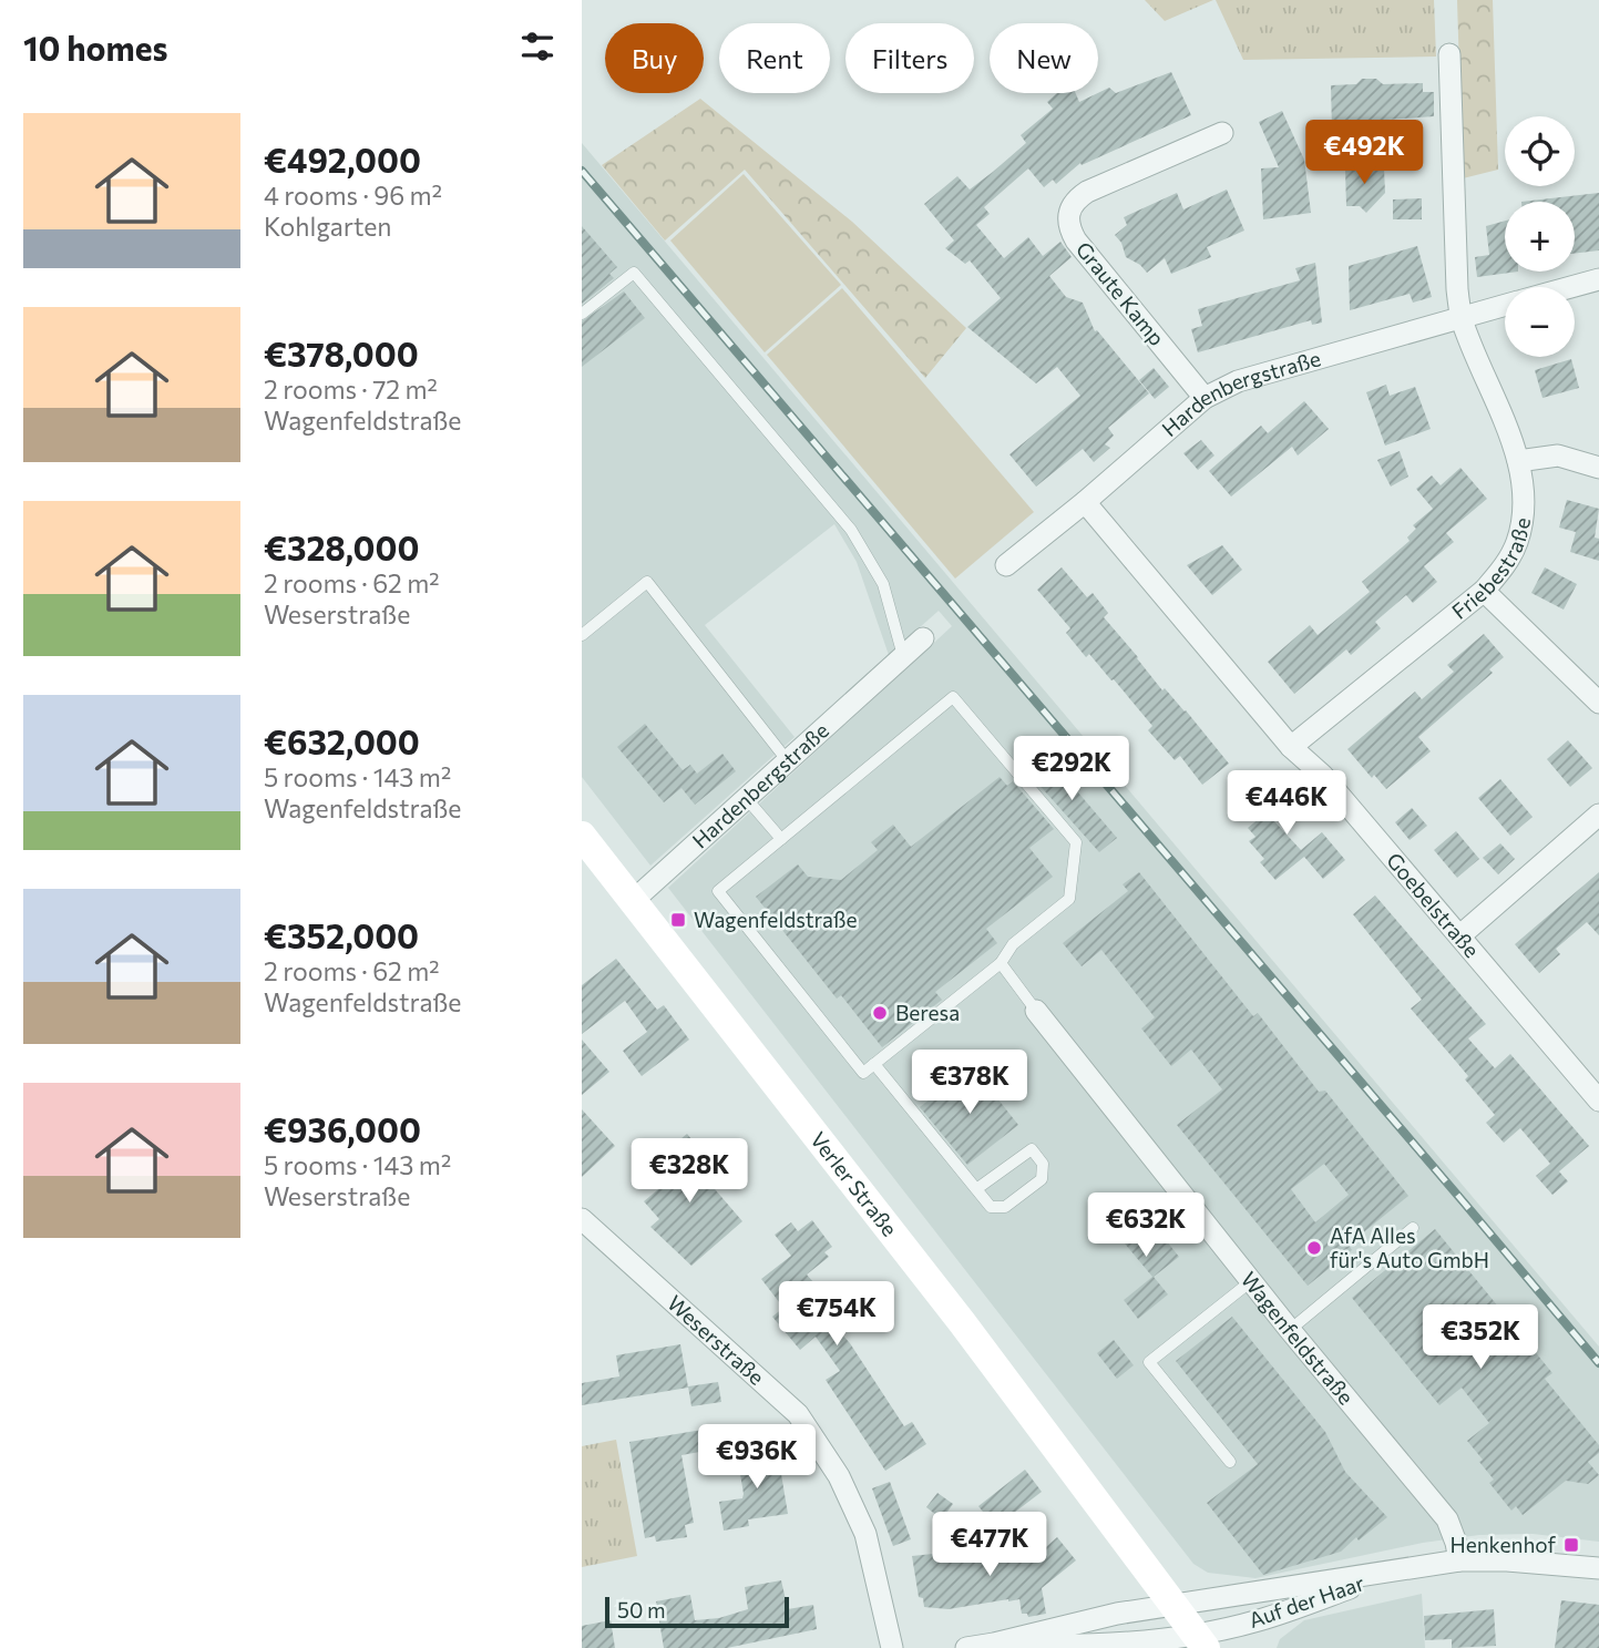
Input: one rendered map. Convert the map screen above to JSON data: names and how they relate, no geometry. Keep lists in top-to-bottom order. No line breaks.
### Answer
{"streets":{"main road":["Verler Straße"],"street":["Graute Kamp","Hardenbergstraße","Friebestraße","Goebelstraße","Wagenfeldstraße","Weserstraße","Auf der Haar"]},"crossings":[["Graute Kamp","Hardenbergstraße"],["Hardenbergstraße","Friebestraße"],["Hardenbergstraße","Goebelstraße"],["Hardenbergstraße","Verler Straße"],["Friebestraße","Goebelstraße"],["Verler Straße","Auf der Haar"],["Wagenfeldstraße","Auf der Haar"]],"places":{"transit":["Wagenfeldstraße","Henkenhof"],"other":["Beresa","AfA Alles für's Auto GmbH"]},"scale_bar":"50 m","page":{"heading":"10 homes","chip":["Buy","Rent","Filters","New"],"list":[{"name":"€492,000","note":"4 rooms · 96 m² · Kohlgarten"},{"name":"€378,000","note":"2 rooms · 72 m² · Wagenfeldstraße"},{"name":"€328,000","note":"2 rooms · 62 m² · Weserstraße"},{"name":"€632,000","note":"5 rooms · 143 m² · Wagenfeldstraße"},{"name":"€352,000","note":"2 rooms · 62 m² · Wagenfeldstraße"},{"name":"€936,000","note":"5 rooms · 143 m² · Weserstraße"}],"map_buttons":["+","−"],"price":["€492K","€292K","€446K","€378K","€328K","€632K","€754K","€352K","€936K","€477K"],"scale":"50 m"}}
